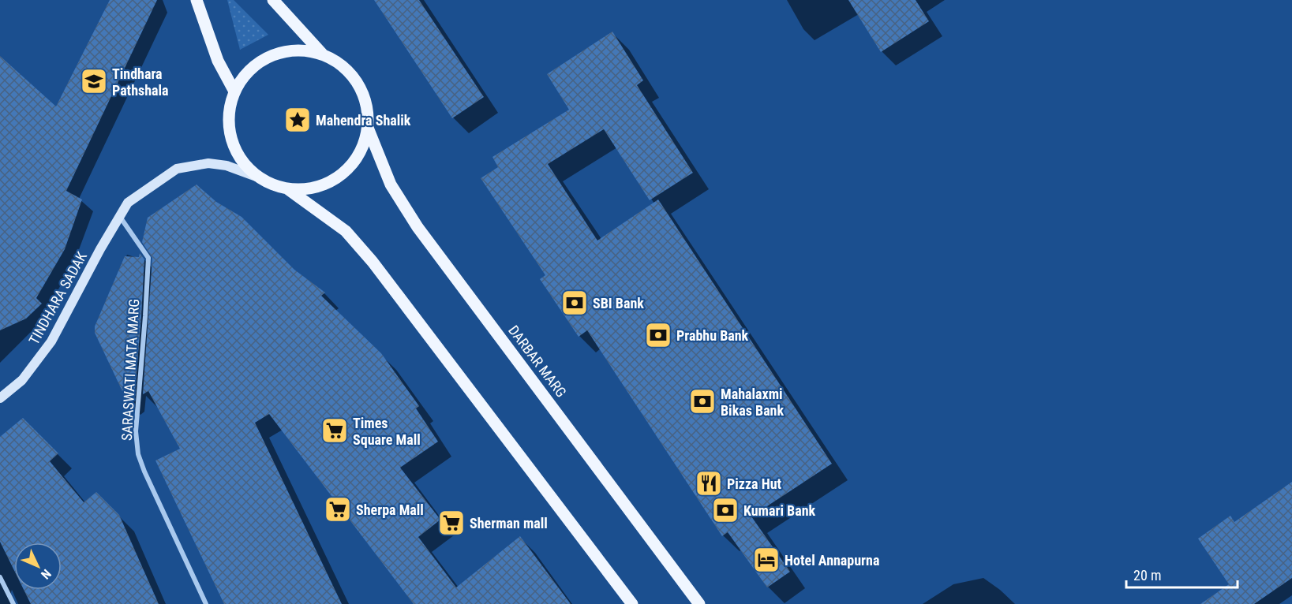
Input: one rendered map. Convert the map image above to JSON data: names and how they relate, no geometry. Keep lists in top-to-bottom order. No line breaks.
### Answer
{"streets":{"main road":["TINDHARA SADAK","DARBAR MARG"],"street":["SARASWATI MATA MARG"]},"crossings":[["TINDHARA SADAK","DARBAR MARG"],["TINDHARA SADAK","SARASWATI MATA MARG"]],"places":{"school or university":["Tindhara Pathshala"],"place":["Mahendra Shalik"],"bank":["SBI Bank","Prabhu Bank","Mahalaxmi Bikas Bank","Kumari Bank"],"supermarket":["Times Square Mall","Sherpa Mall","Sherman mall"],"restaurant":["Pizza Hut"],"hotel":["Hotel Annapurna"]},"scale_bar":"20 m","north":"bottom right"}
